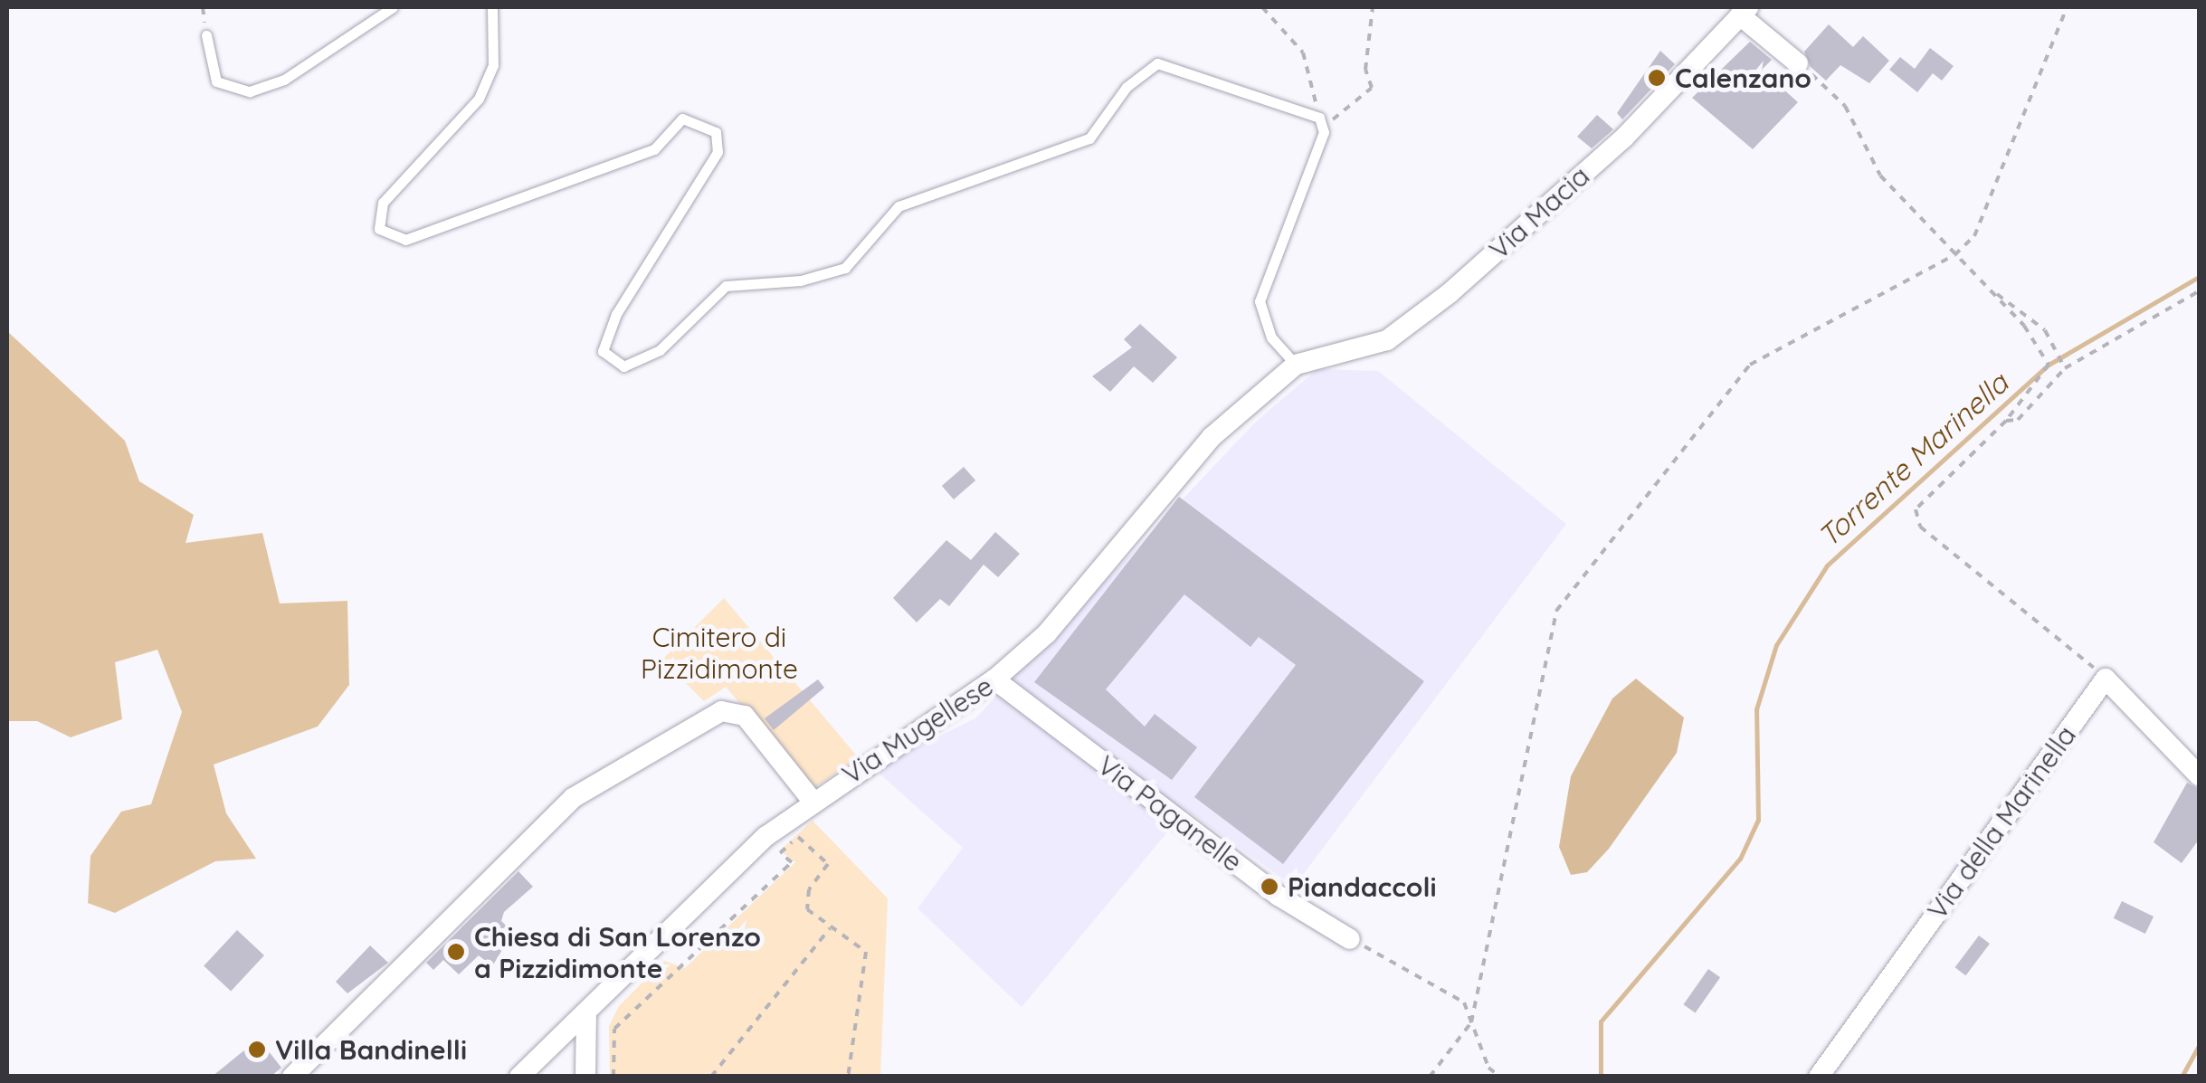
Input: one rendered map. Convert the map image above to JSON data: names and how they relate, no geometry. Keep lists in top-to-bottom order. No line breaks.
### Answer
{"streets":{"street":["Via Macia","Via Mugellese","Via Paganelle","Via della Marinella"]},"crossings":[["Via Macia","Via Mugellese"],["Via Mugellese","Via Paganelle"]],"water":["Torrente Marinella"],"parks":["Cimitero di Pizzidimonte"],"places":["Calenzano","Piandaccoli","Chiesa di San Lorenzo a Pizzidimonte","Villa Bandinelli"]}
